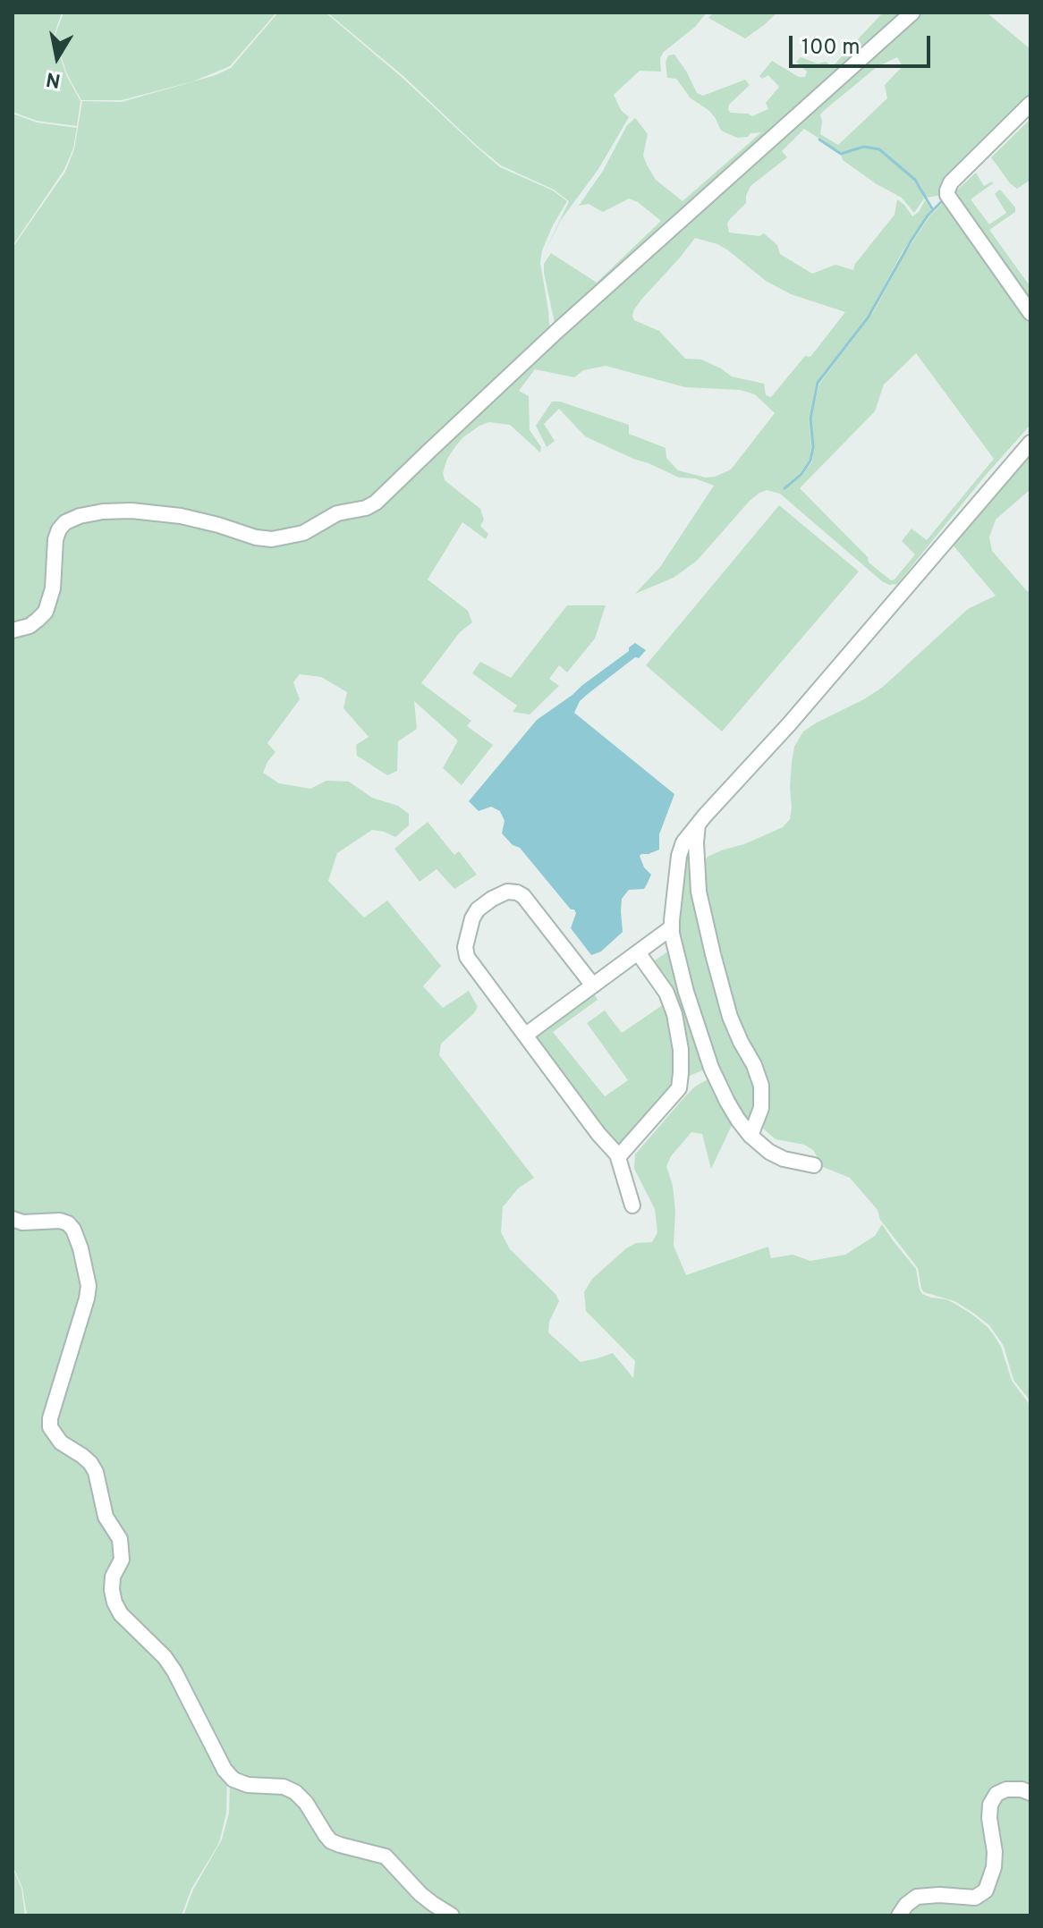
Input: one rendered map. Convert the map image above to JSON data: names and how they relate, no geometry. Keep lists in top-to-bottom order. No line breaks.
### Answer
{"scale_bar":"100 m","north":"bottom"}
